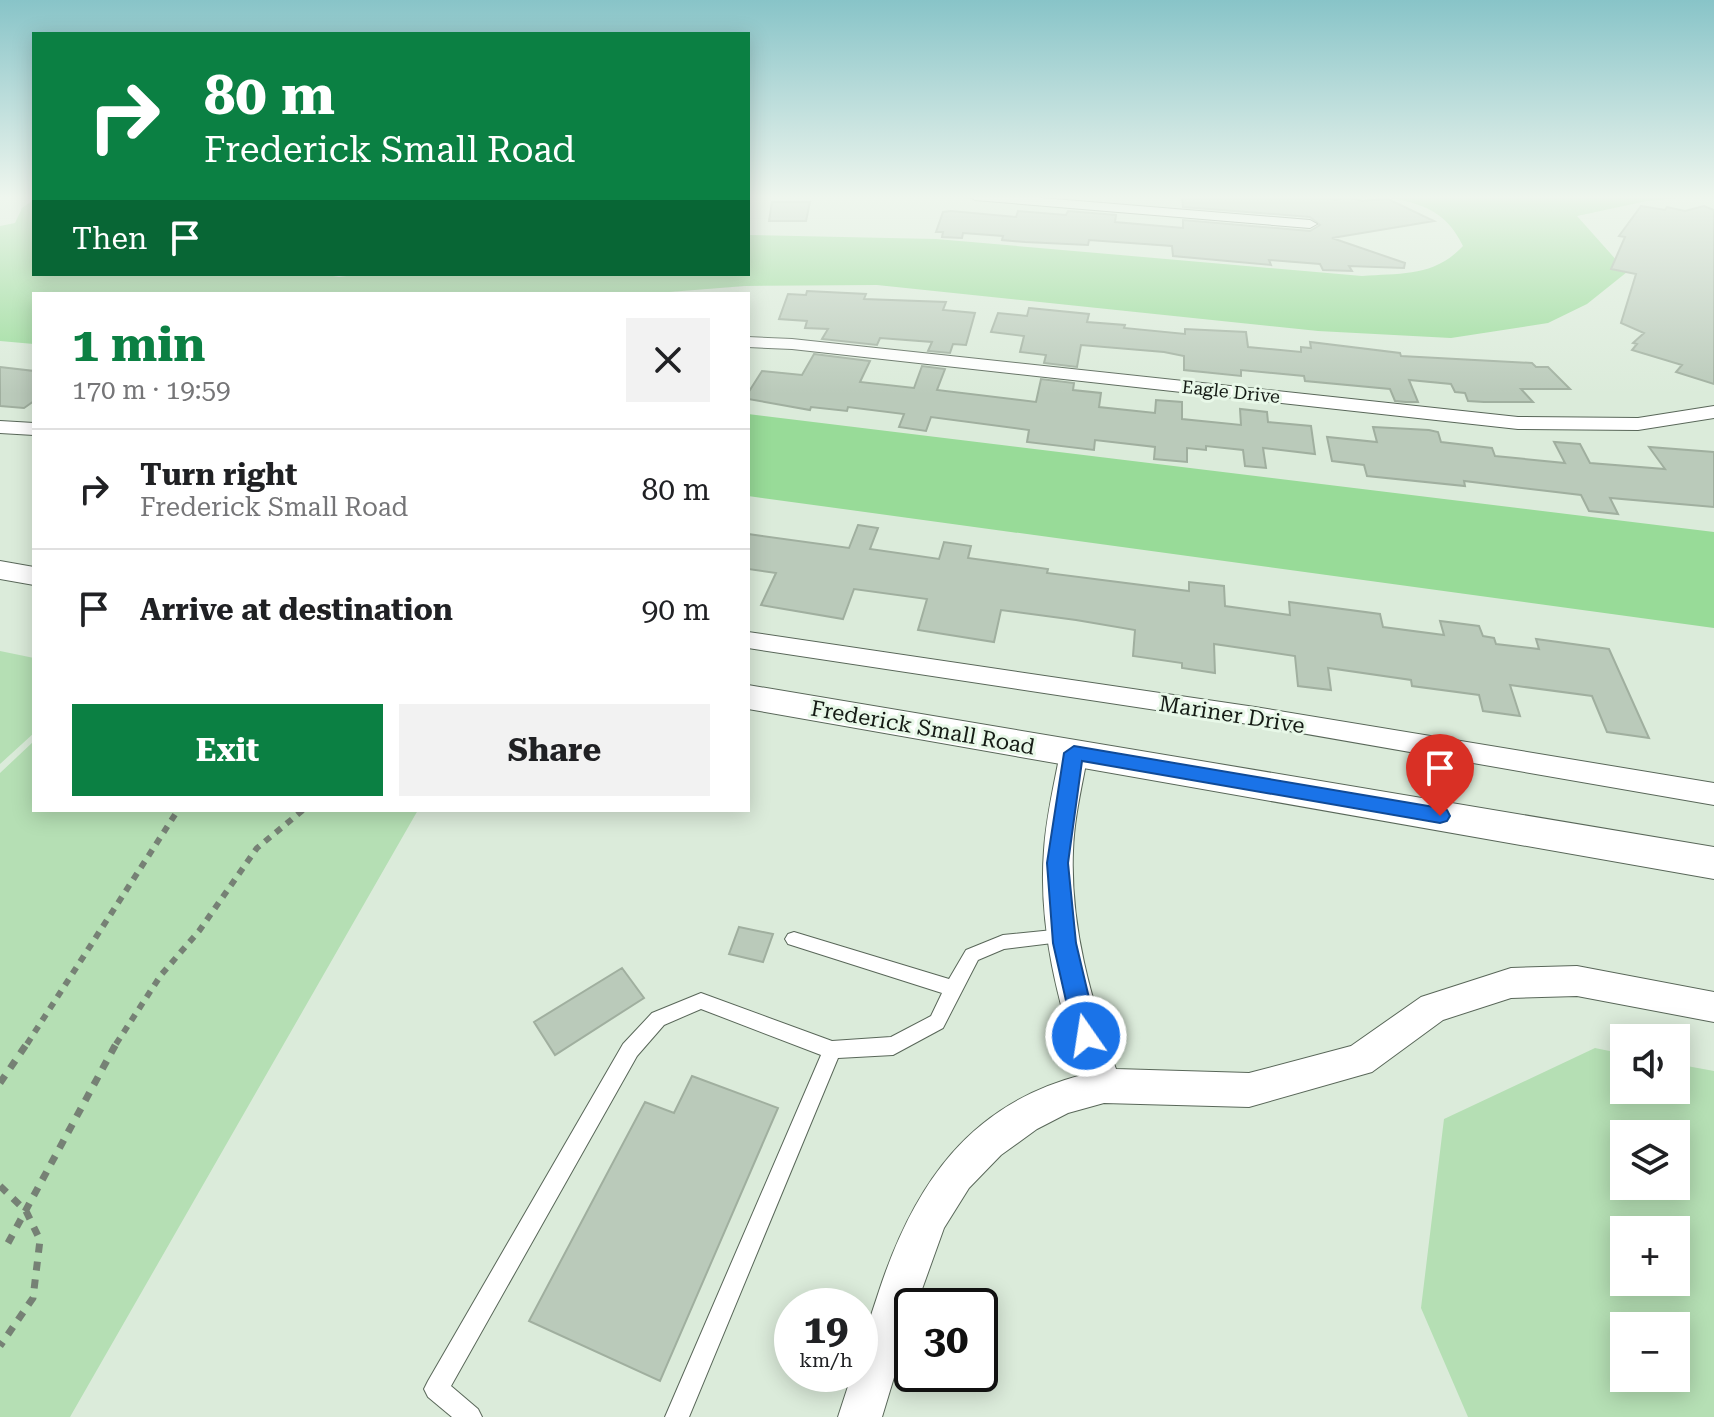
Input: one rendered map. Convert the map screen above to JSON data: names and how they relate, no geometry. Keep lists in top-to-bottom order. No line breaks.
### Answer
{"streets":{"street":["Eagle Drive","Mariner Drive","Frederick Small Road"]},"page":{"turn":["80 m","Frederick Small Road"],"then":"Then","heading":["1 min","170 m · 19:59"],"list":[{"name":"Turn right","note":"Frederick Small Road","value":"80 m"},{"name":"Arrive at destination","value":"90 m"}],"buttons":["Exit","Share"],"map_buttons":["+","−"],"speed":"19 km/h","limit":"30"}}
